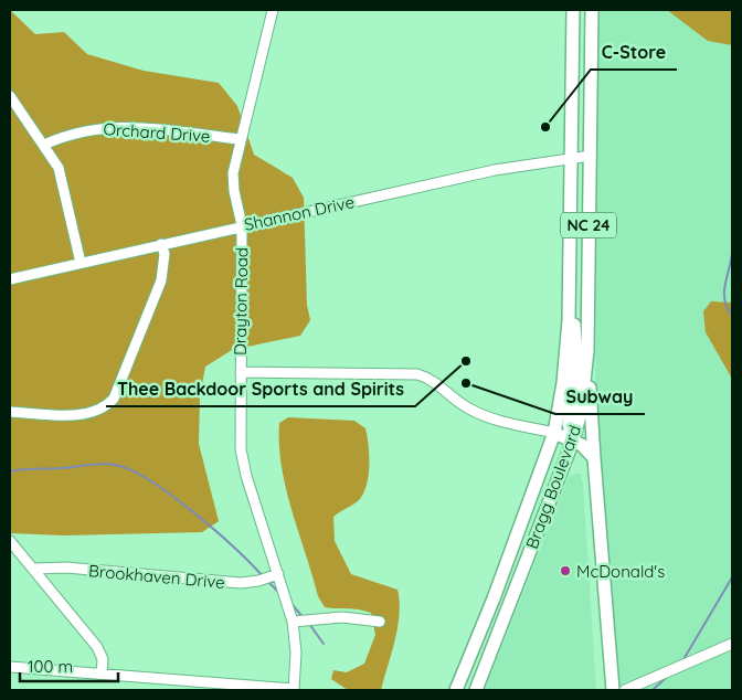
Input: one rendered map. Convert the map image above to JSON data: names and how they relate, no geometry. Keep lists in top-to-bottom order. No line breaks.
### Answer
{"streets":{"main road":["NC 24","Bragg Boulevard"],"street":["Orchard Drive","Shannon Drive","Drayton Road","Brookhaven Drive"]},"crossings":[["Orchard Drive","Drayton Road"],["Shannon Drive","Drayton Road"],["Shannon Drive","Bragg Boulevard"],["Drayton Road","Brookhaven Drive"]],"places":["C-Store","Thee Backdoor Sports and Spirits","Subway","McDonald's"],"scale_bar":"100 m"}
